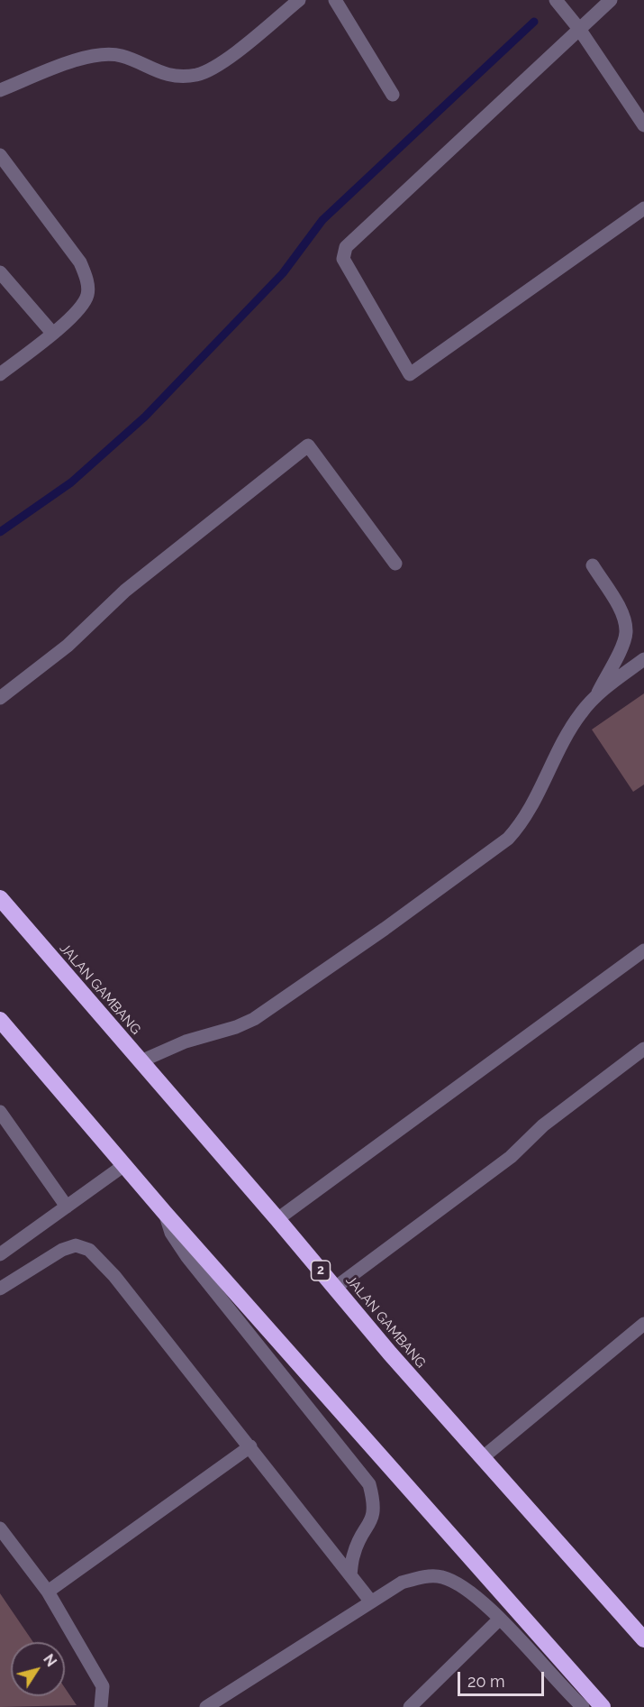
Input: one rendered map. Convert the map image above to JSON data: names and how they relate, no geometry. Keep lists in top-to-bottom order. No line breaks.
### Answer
{"streets":{"highway":["JALAN GAMBANG","2"]},"scale_bar":"20 m","north":"top right"}
